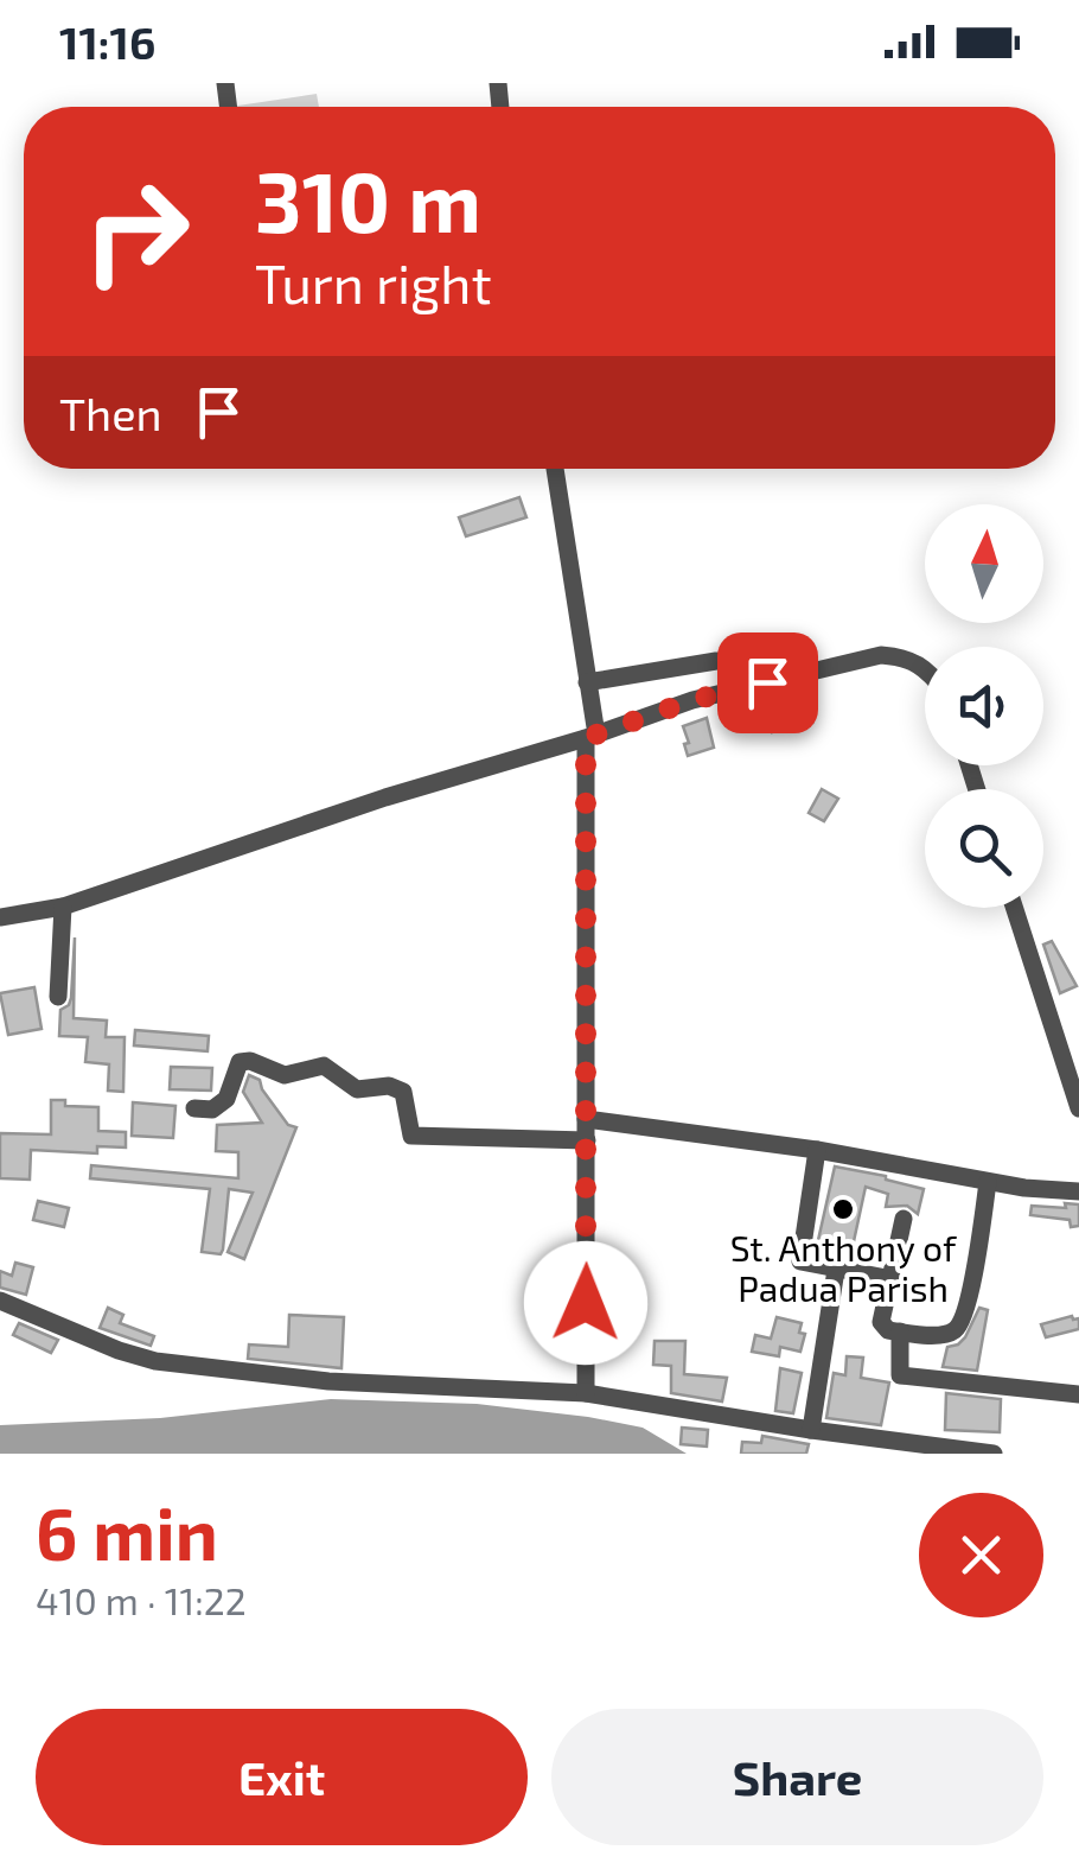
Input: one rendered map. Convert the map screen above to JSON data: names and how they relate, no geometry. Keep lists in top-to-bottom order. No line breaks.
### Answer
{"places":["St. Anthony of Padua Parish"],"north":"top","page":{"status":"11:16","turn":["310 m","Turn right"],"then":"Then","heading":["6 min","410 m · 11:22"],"buttons":["Exit","Share"]}}
